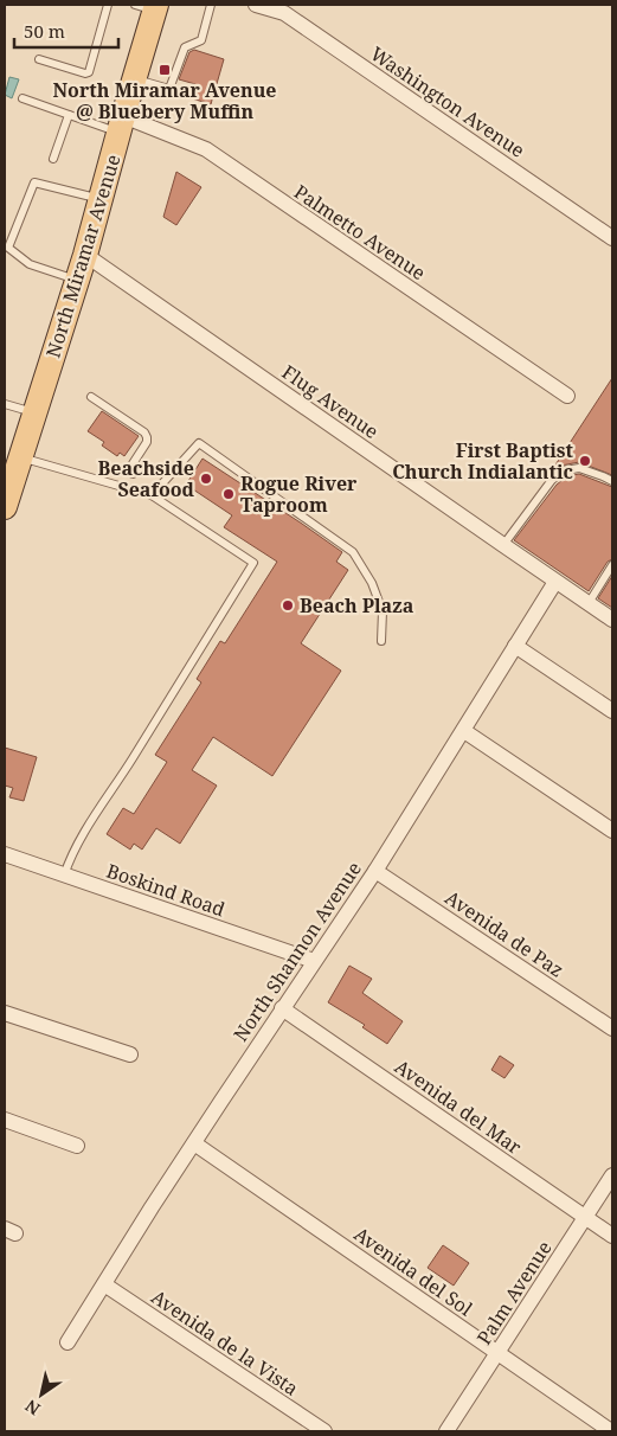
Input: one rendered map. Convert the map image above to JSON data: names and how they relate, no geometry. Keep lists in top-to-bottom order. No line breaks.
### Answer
{"streets":{"main road":["North Miramar Avenue"],"street":["Washington Avenue","Palmetto Avenue","Flug Avenue","Boskind Road","Avenida de Paz","North Shannon Avenue","Avenida del Mar","Avenida del Sol","Palm Avenue","Avenida de la Vista"]},"crossings":[["Palmetto Avenue","North Miramar Avenue"],["North Miramar Avenue","Flug Avenue"],["Flug Avenue","North Shannon Avenue"],["Boskind Road","North Shannon Avenue"],["Avenida de Paz","North Shannon Avenue"],["North Shannon Avenue","Avenida del Mar"],["North Shannon Avenue","Avenida del Sol"],["North Shannon Avenue","Avenida de la Vista"],["Avenida del Mar","Palm Avenue"],["Avenida del Sol","Palm Avenue"]],"places":{"transit":["North Miramar Avenue @ Bluebery Muffin"],"other":["First Baptist Church Indialantic","Beachside Seafood","Rogue River Taproom","Beach Plaza"]},"scale_bar":"50 m","north":"bottom left"}
